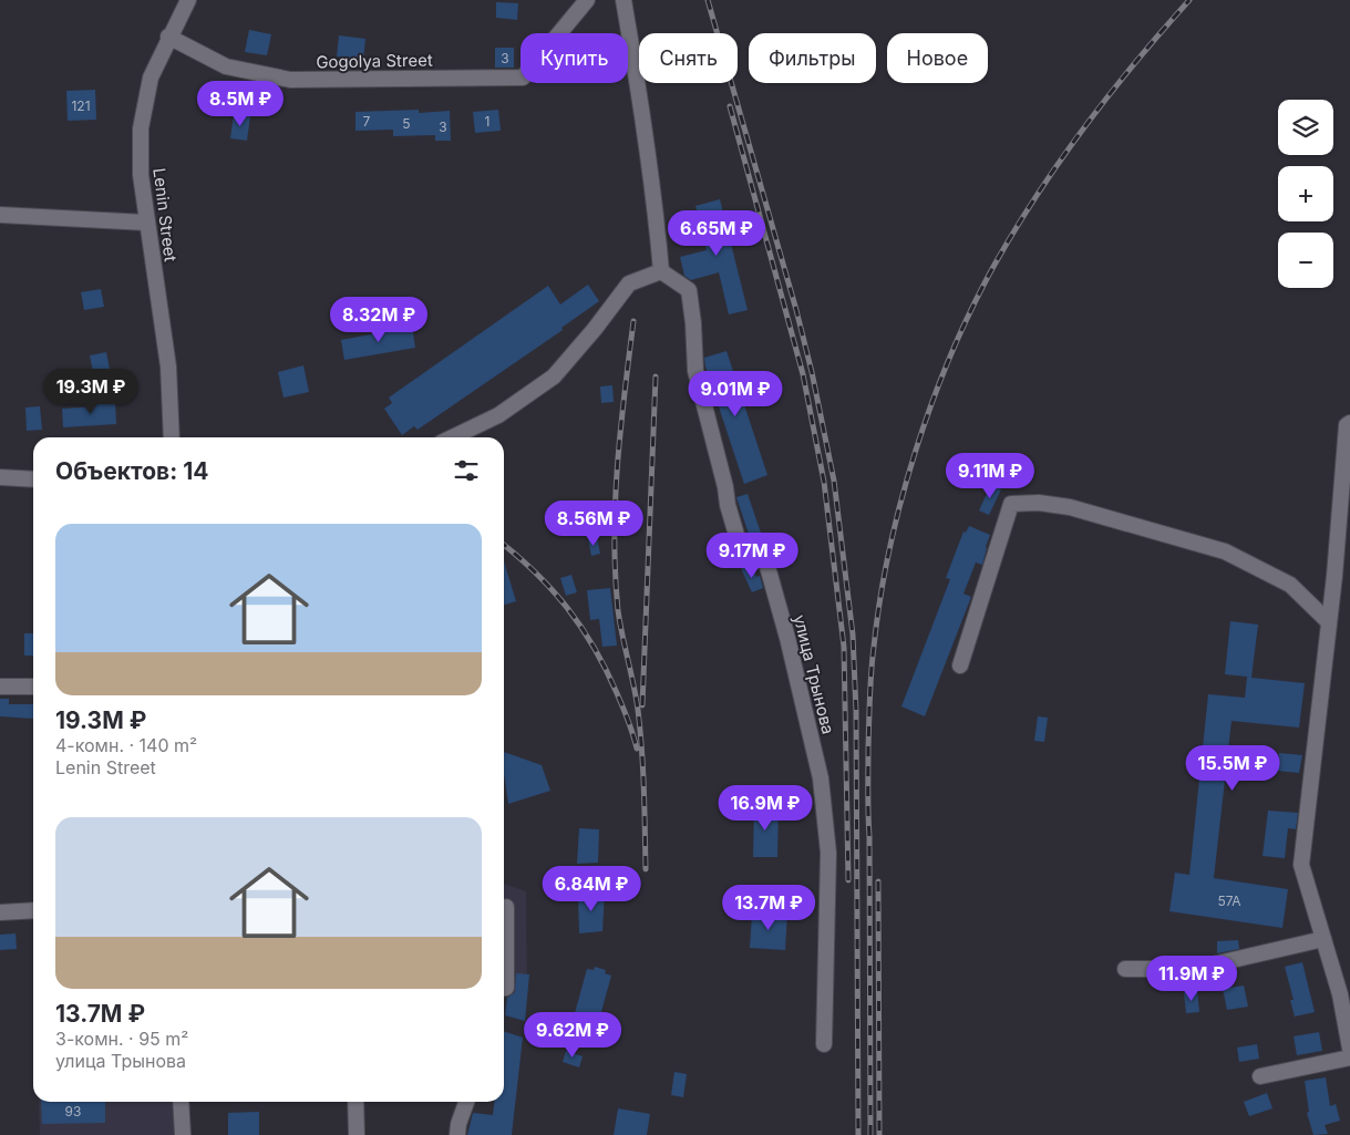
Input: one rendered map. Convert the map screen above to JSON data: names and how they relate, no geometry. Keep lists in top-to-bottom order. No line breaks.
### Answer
{"streets":{"street":["Gogolya Street","Lenin Street","улица Трынова"]},"crossings":[["Gogolya Street","Lenin Street"]],"house_numbers":["3","121","7","1","5","3","57А","93"],"page":{"chip":["Купить","Снять","Фильтры","Новое"],"price":["8.5M ₽","6.65M ₽","8.32M ₽","19.3M ₽","9.01M ₽","9.11M ₽","8.56M ₽","9.17M ₽","15.5M ₽","16.9M ₽","6.84M ₽","13.7M ₽","11.9M ₽","9.62M ₽"],"map_buttons":["+","−"],"heading":"Объектов: 14","list":[{"name":"19.3M ₽","note":"4-комн. · 140 m² · Lenin Street"},{"name":"13.7M ₽","note":"3-комн. · 95 m² · улица Трынова"}]}}
